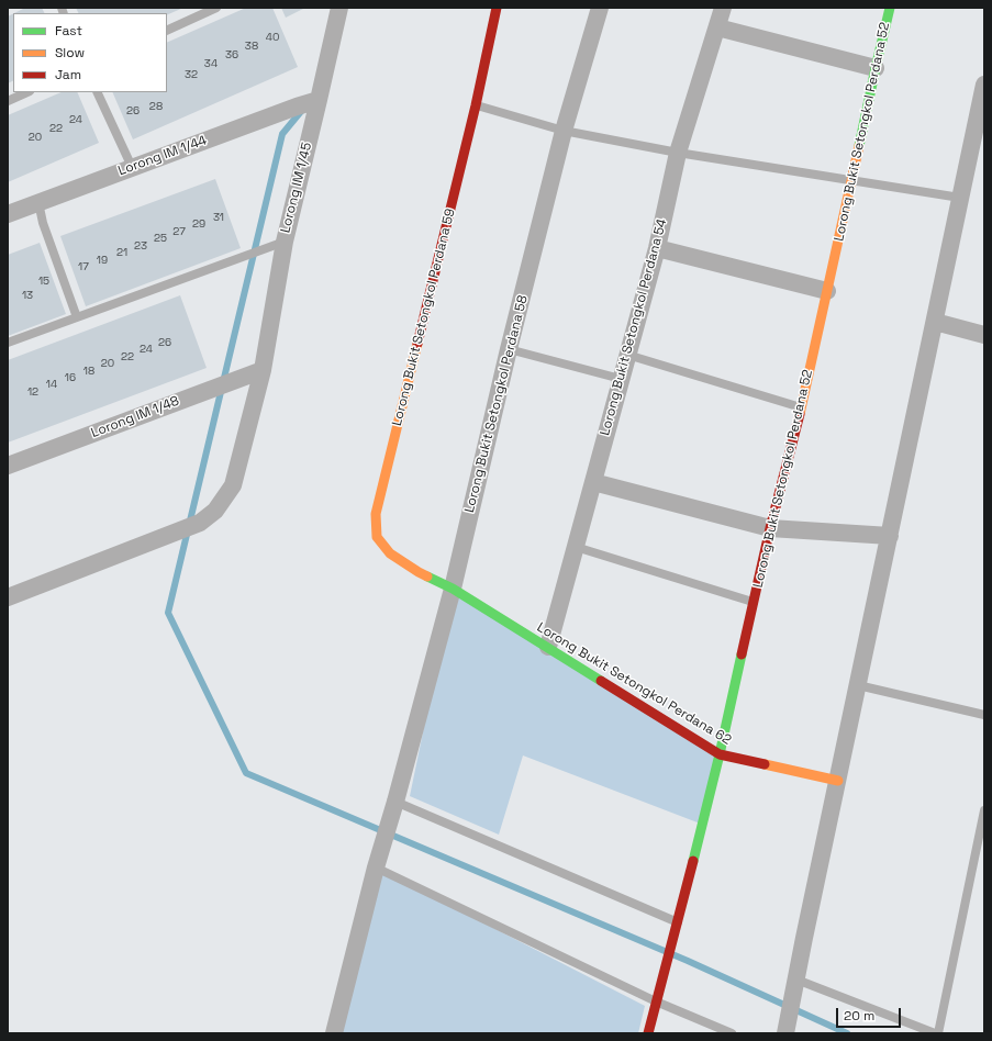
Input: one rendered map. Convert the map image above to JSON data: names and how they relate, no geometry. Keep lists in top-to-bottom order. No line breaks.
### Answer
{"streets":{"street":["Lorong Bukit Setongkol Perdana 52","Lorong IM 1/44","Lorong IM 1/45","Lorong Bukit Setongkol Perdana 59","Lorong Bukit Setongkol Perdana 54","Lorong Bukit Setongkol Perdana 58","Lorong IM 1/48","Lorong Bukit Setongkol Perdana 62"]},"crossings":[["Lorong Bukit Setongkol Perdana 52","Lorong Bukit Setongkol Perdana 62"],["Lorong IM 1/44","Lorong IM 1/45"],["Lorong IM 1/45","Lorong IM 1/48"],["Lorong Bukit Setongkol Perdana 59","Lorong Bukit Setongkol Perdana 58"],["Lorong Bukit Setongkol Perdana 59","Lorong Bukit Setongkol Perdana 62"],["Lorong Bukit Setongkol Perdana 54","Lorong Bukit Setongkol Perdana 62"],["Lorong Bukit Setongkol Perdana 58","Lorong Bukit Setongkol Perdana 62"]],"house_numbers":["40","38","36","34","32","28","26","24","22","20","31","29","27","25","23","21","19","17","15","13","26","24","22","20","18","16","14","12"],"legend":["Fast","Slow","Jam"],"scale_bar":"20 m"}
